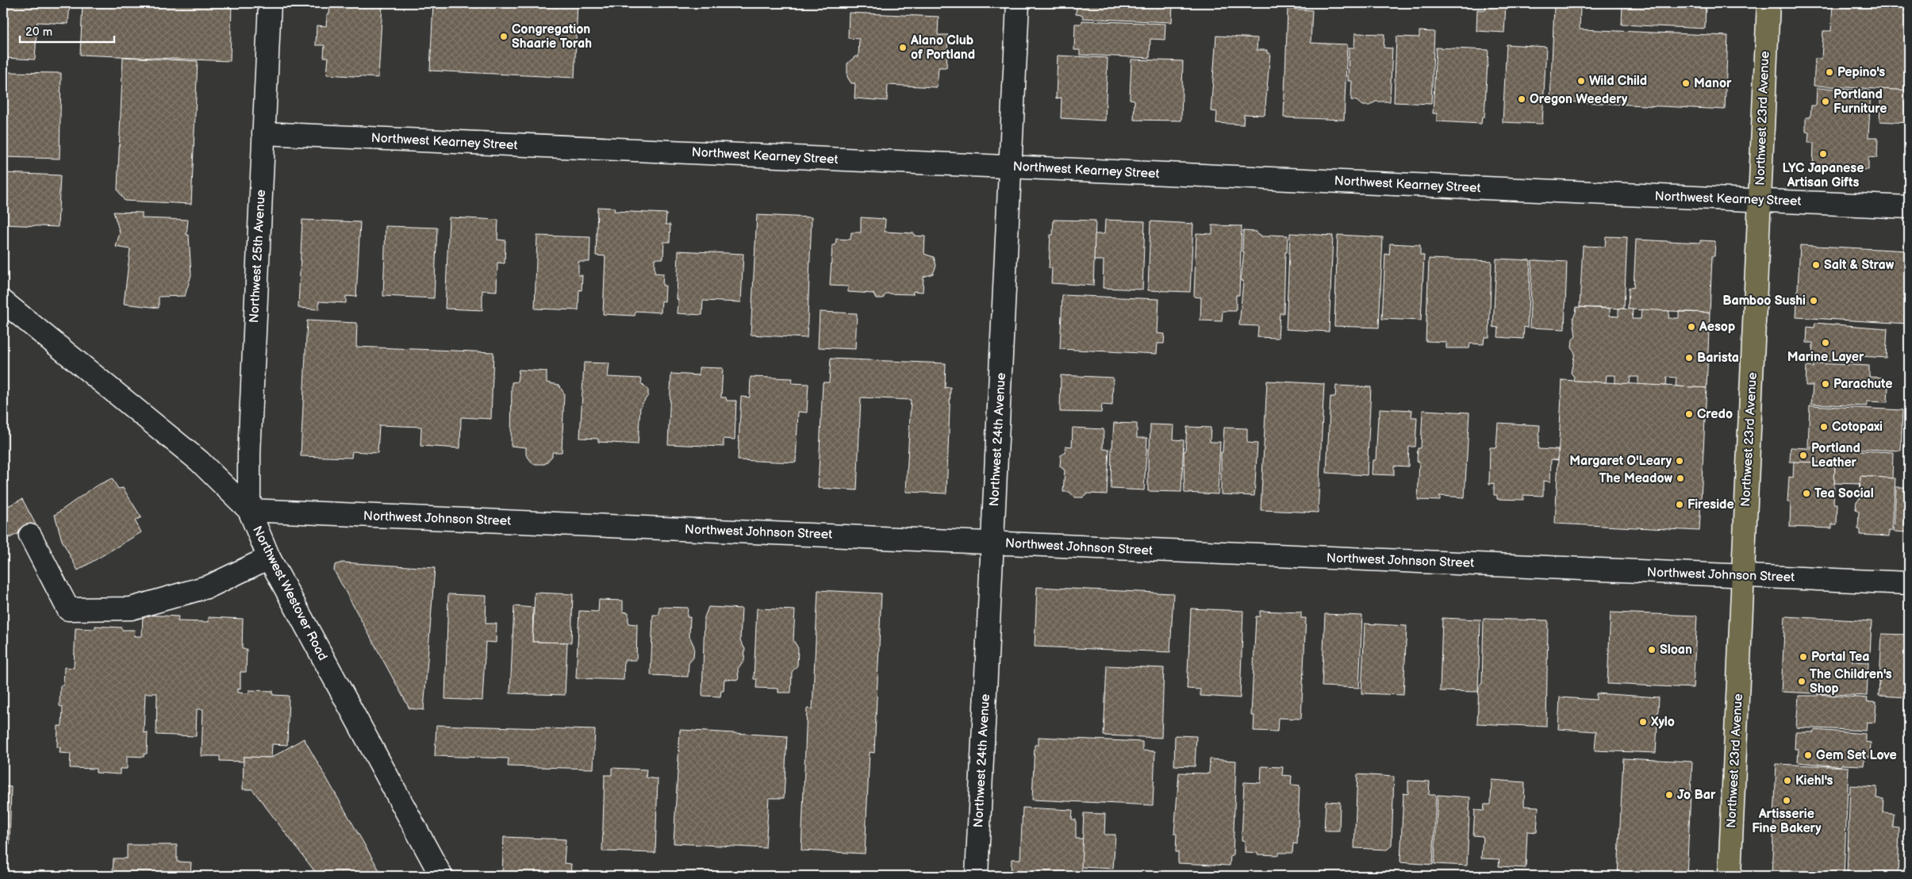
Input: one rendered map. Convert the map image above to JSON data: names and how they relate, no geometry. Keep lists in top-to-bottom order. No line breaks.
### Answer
{"streets":{"main road":["Northwest 23rd Avenue"],"street":["Northwest Kearney Street","Northwest 25th Avenue","Northwest 24th Avenue","Northwest Johnson Street","Northwest Westover Road"]},"crossings":[["Northwest 23rd Avenue","Northwest Kearney Street"],["Northwest 23rd Avenue","Northwest Johnson Street"],["Northwest Kearney Street","Northwest 25th Avenue"],["Northwest Kearney Street","Northwest 24th Avenue"],["Northwest 25th Avenue","Northwest Johnson Street"],["Northwest 25th Avenue","Northwest Westover Road"],["Northwest 24th Avenue","Northwest Johnson Street"],["Northwest Johnson Street","Northwest Westover Road"]],"places":["Congregation Shaarie Torah","Alano Club of Portland","Pepino's","Wild Child","Manor","Oregon Weedery","Portland Furniture","LYC Japanese Artisan Gifts","Salt & Straw","Bamboo Sushi","Aesop","Marine Layer","Barista","Parachute","Credo","Cotopaxi","Portland Leather","Margaret O'Leary","The Meadow","Tea Social","Fireside","Sloan","Portal Tea","The Children's Shop","Xylo","Gem Set Love","Kiehl's","Jo Bar","Artisserie Fine Bakery"],"scale_bar":"20 m"}
